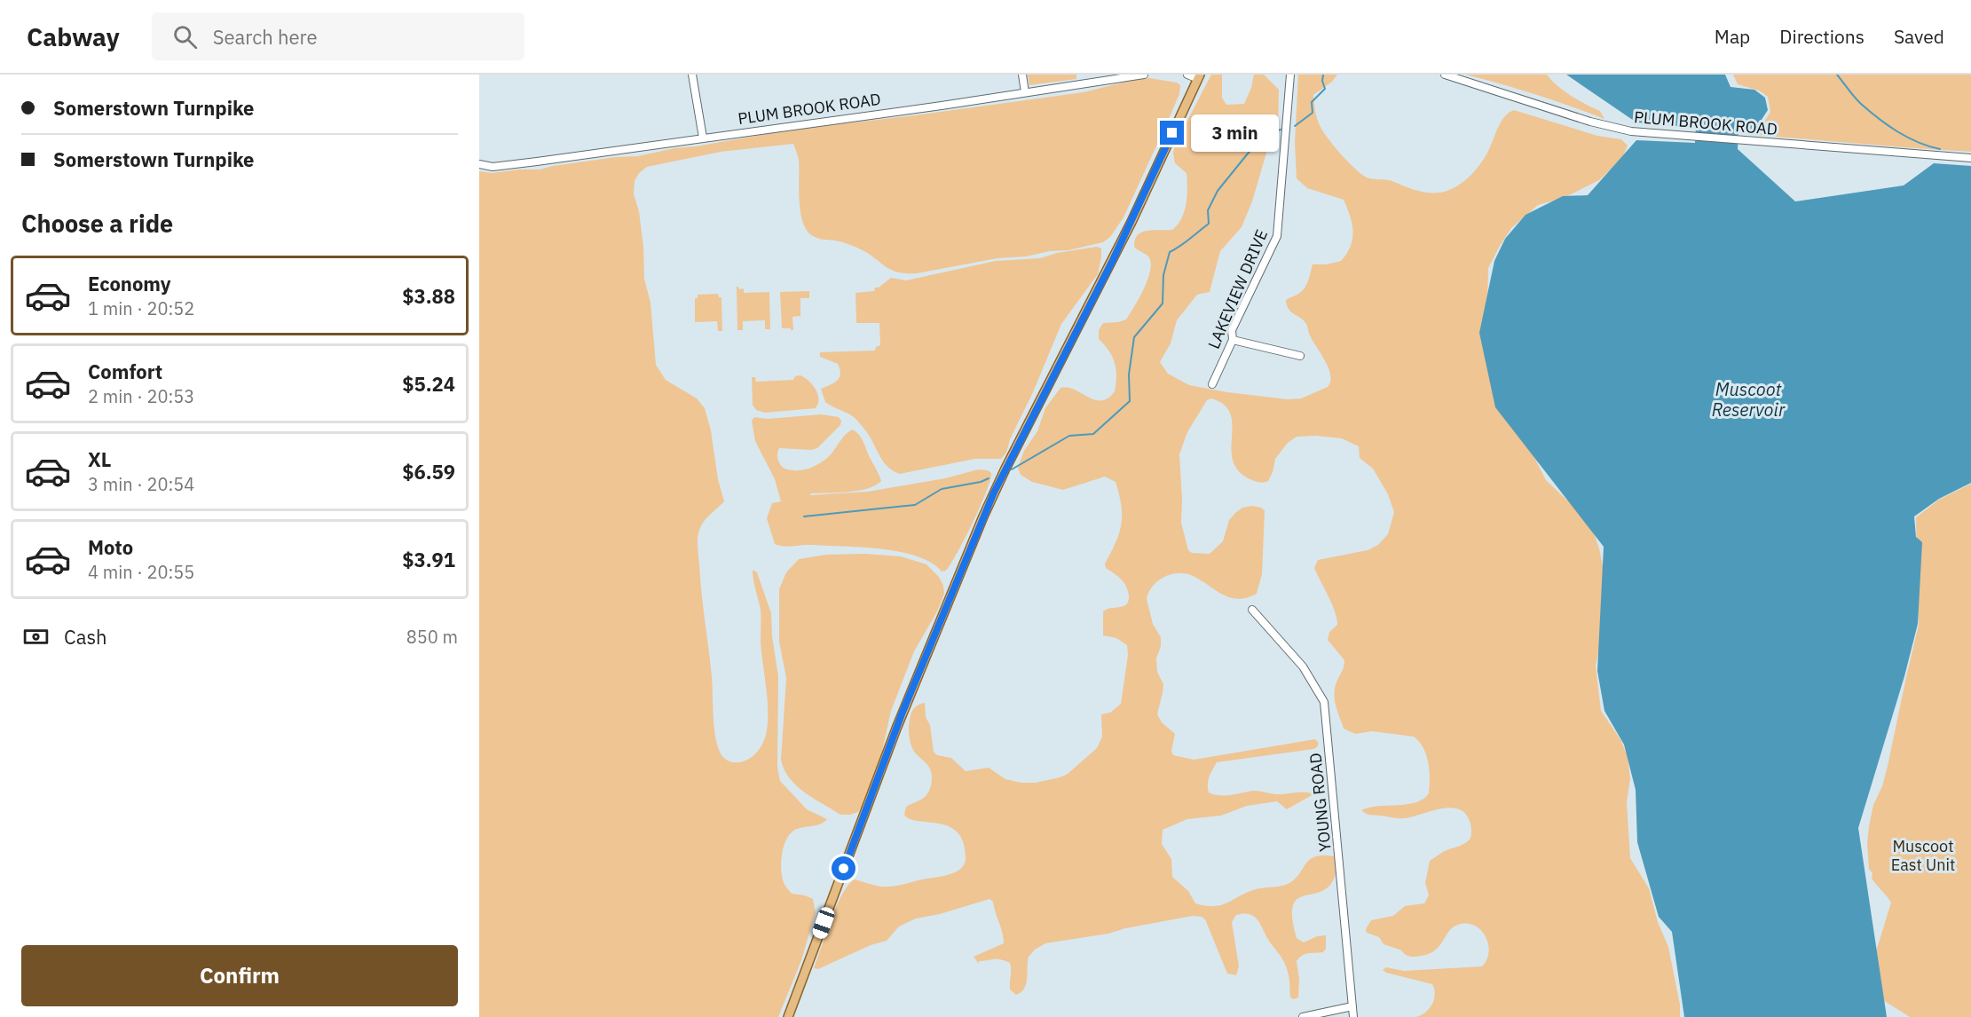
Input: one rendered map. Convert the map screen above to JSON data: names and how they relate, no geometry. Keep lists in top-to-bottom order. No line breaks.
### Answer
{"streets":{"street":["PLUM BROOK ROAD","LAKEVIEW DRIVE","YOUNG ROAD"]},"water":["Muscoot Reservoir"],"parks":["Muscoot East Unit"],"page":{"header":"Cabway","search":"Search here","nav":["Map","Directions","Saved"],"banner":["Somerstown Turnpike","Somerstown Turnpike"],"bubble":"3 min","heading":"Choose a ride","list":[{"name":"Economy","note":"1 min · 20:52","value":"$3.88"},{"name":"Comfort","note":"2 min · 20:53","value":"$5.24"},{"name":"XL","note":"3 min · 20:54","value":"$6.59"},{"name":"Moto","note":"4 min · 20:55","value":"$3.91"}],"pay":["Cash","850 m"],"buttons":"Confirm"}}
